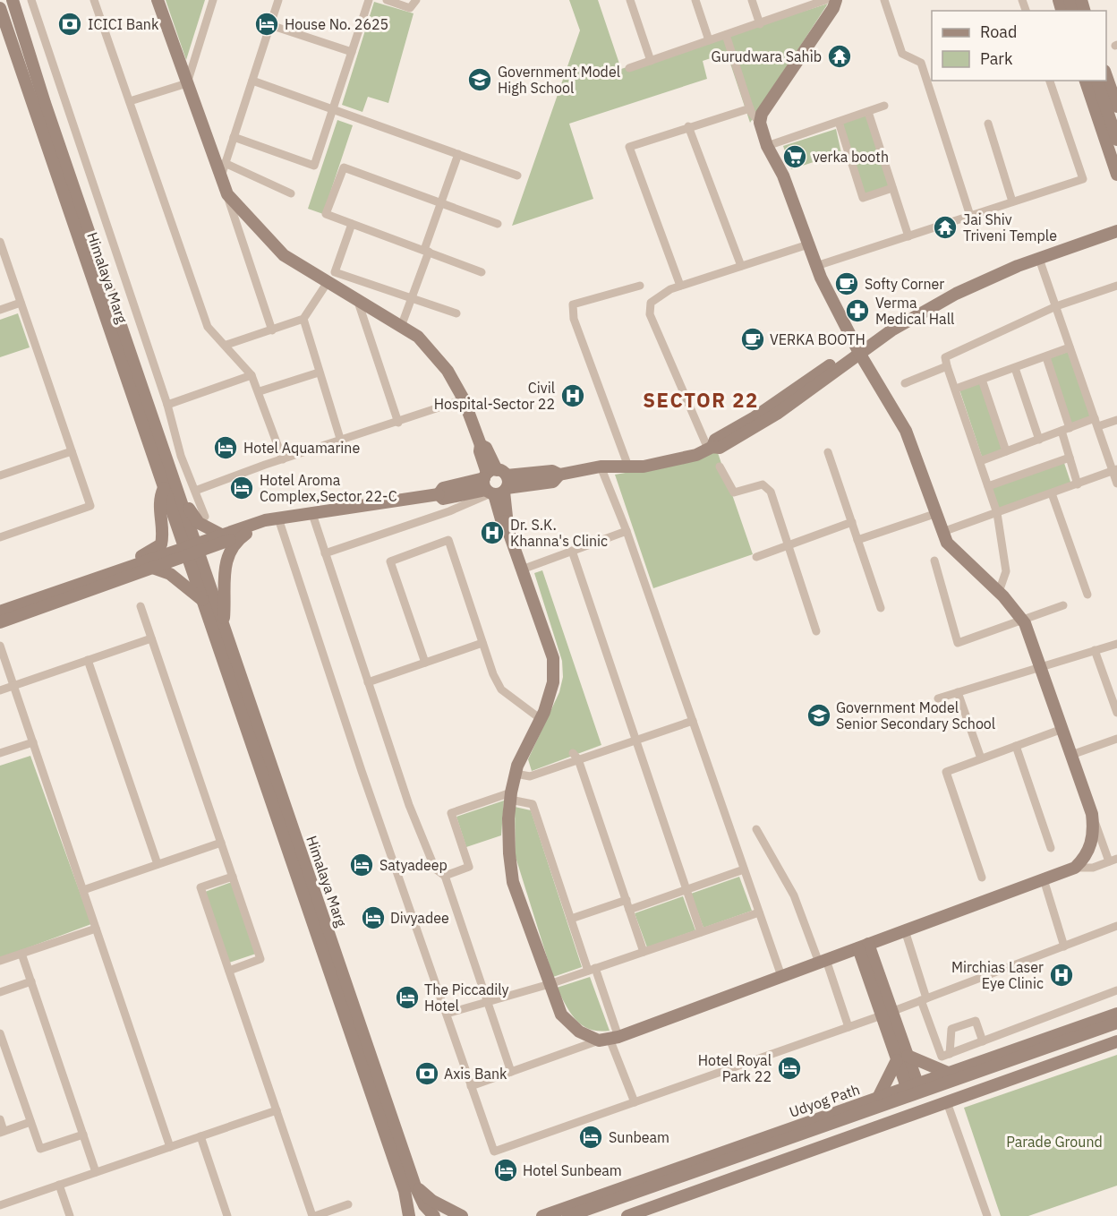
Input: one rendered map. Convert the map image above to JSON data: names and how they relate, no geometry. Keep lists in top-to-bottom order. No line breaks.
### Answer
{"streets":{"street":["Himalaya Marg","Udyog Path"]},"districts":["SECTOR 22"],"parks":["Parade Ground"],"places":{"bank":["ICICI Bank","Axis Bank"],"hotel":["House No. 2625","Hotel Aquamarine","Hotel Aroma Complex,Sector 22-C","Satyadeep","Divyadee","The Piccadily Hotel","Hotel Royal Park 22","Sunbeam","Hotel Sunbeam"],"temple":["Gurudwara Sahib","Jai Shiv Triveni Temple"],"school or university":["Government Model High School","Government Model Senior Secondary School"],"supermarket":["verka booth"],"cafe":["Softy Corner","VERKA BOOTH"],"pharmacy":["Verma Medical Hall"],"hospital":["Civil Hospital-Sector 22","Dr. S.K. Khanna's Clinic","Mirchias Laser Eye Clinic"]},"legend":["Road","Park"]}
